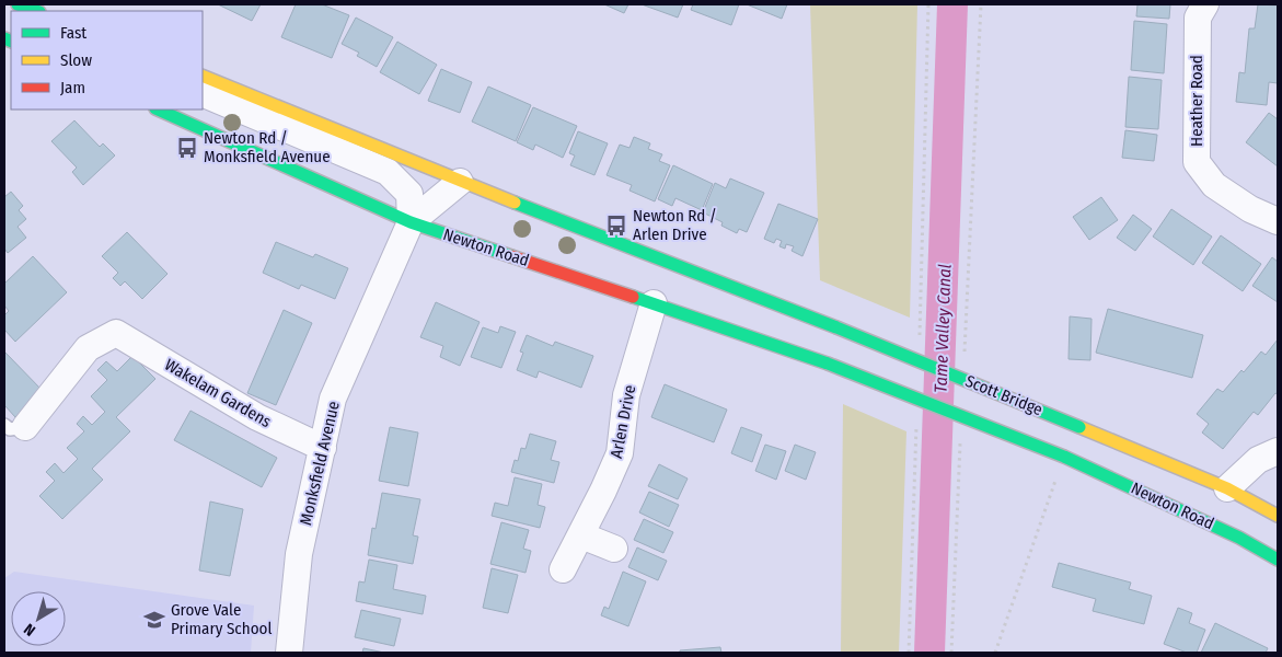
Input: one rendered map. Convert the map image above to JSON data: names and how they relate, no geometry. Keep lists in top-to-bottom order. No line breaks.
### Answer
{"streets":{"highway":["Newton Road","Scott Bridge"],"street":["Heather Road","Wakelam Gardens","Arlen Drive","Monksfield Avenue"]},"crossings":[["Newton Road","Arlen Drive"],["Newton Road","Monksfield Avenue"],["Wakelam Gardens","Monksfield Avenue"],["Scott Bridge","Monksfield Avenue"]],"water":["Tame Valley Canal"],"places":{"bus stop":["Newton Rd / Monksfield Avenue","Newton Rd / Arlen Drive"],"school or university":["Grove Vale Primary School"]},"legend":["Fast","Slow","Jam"],"north":"bottom left"}
